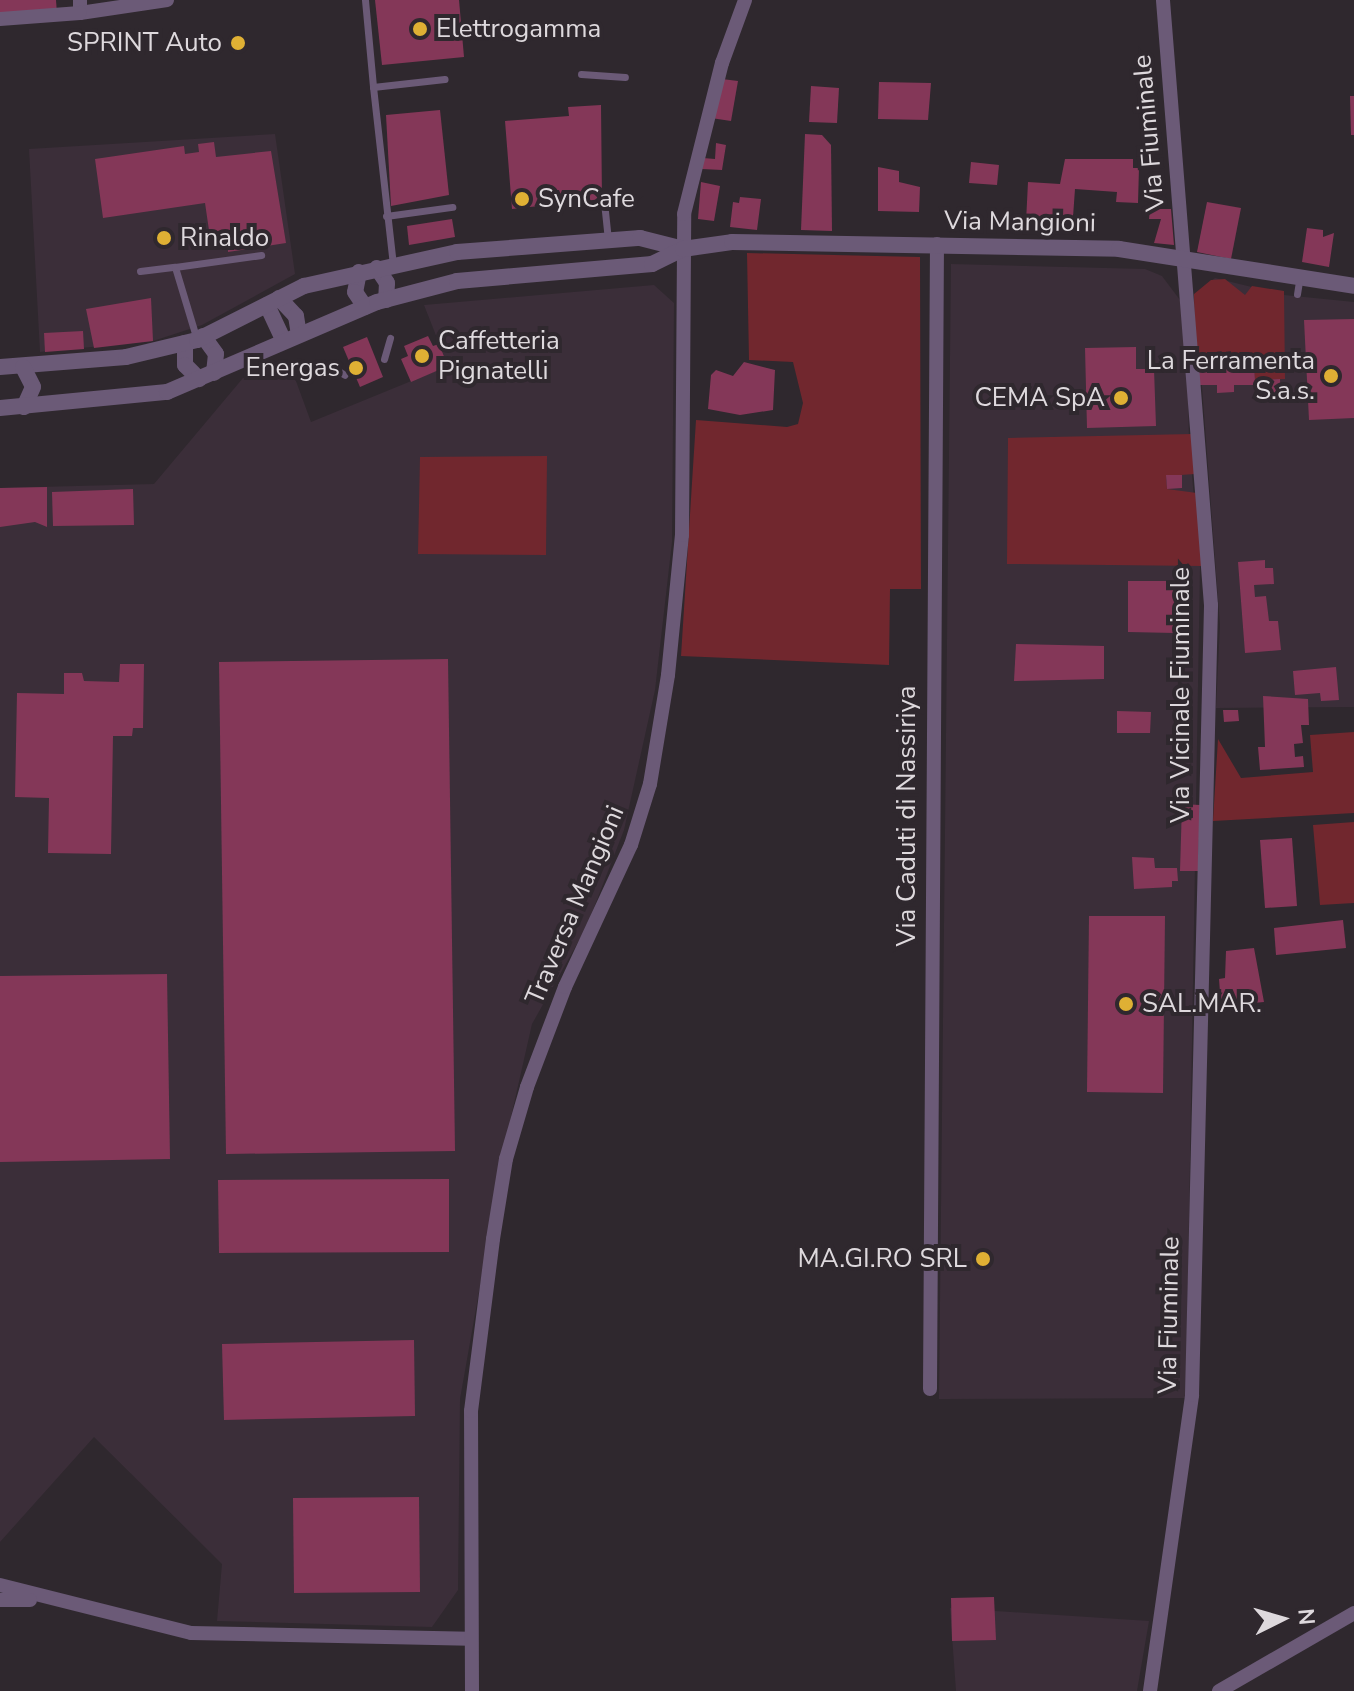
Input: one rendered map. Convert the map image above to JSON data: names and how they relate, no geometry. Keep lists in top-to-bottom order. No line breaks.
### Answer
{"streets":{"street":["Via Fiuminale","Via Mangioni","Via Vicinale Fiuminale","Via Caduti di Nassiriya","Traversa Mangioni"]},"crossings":[["Via Fiuminale","Via Mangioni"],["Via Fiuminale","Via Vicinale Fiuminale"],["Via Mangioni","Via Vicinale Fiuminale"],["Via Mangioni","Via Caduti di Nassiriya"],["Via Mangioni","Traversa Mangioni"]],"places":["Elettrogamma","SPRINT Auto","SynCafe","Rinaldo","Caffetteria Pignatelli","Energas","La Ferramenta S.a.s.","CEMA SpA","SAL.MAR.","MA.GI.RO SRL"],"north":"right"}
